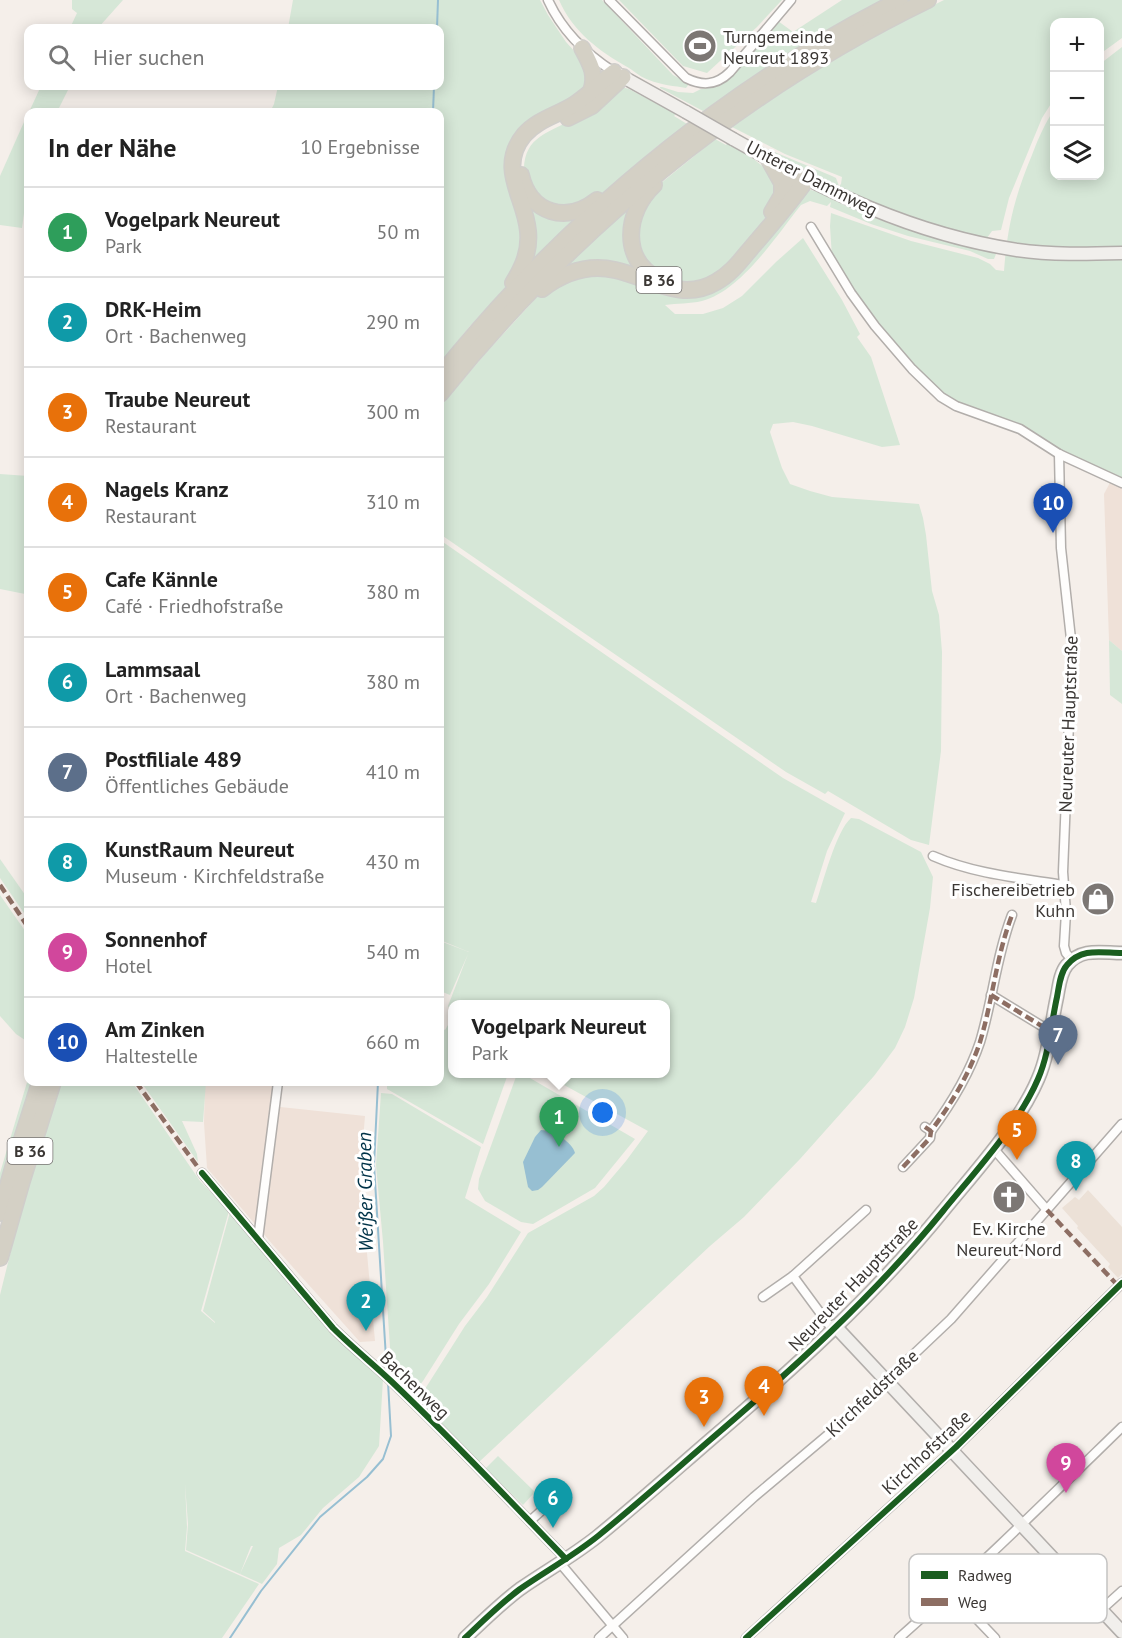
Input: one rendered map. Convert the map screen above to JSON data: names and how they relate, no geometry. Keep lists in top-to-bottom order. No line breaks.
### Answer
{"streets":{"highway":["B 36"],"street":["Unterer Dammweg","Neureuter Hauptstraße","Bachenweg","Kirchfeldstraße","Kirchhofstraße"]},"crossings":[["Unterer Dammweg","B 36"],["Neureuter Hauptstraße","Bachenweg"],["Bachenweg","Kirchfeldstraße"]],"water":["Weißer Graben"],"places":{"sports":["Turngemeinde Neureut 1893"],"shop":["Fischereibetrieb Kuhn"],"church":["Ev. Kirche Neureut-Nord"]},"legend":["Radweg","Weg"],"page":{"map_buttons":["+","−"],"search":"Hier suchen","heading":["In der Nähe","10 Ergebnisse"],"list":[{"mark":"1","name":"Vogelpark Neureut","note":"Park","value":"50 m"},{"mark":"2","name":"DRK-Heim","note":"Ort · Bachenweg","value":"290 m"},{"mark":"3","name":"Traube Neureut","note":"Restaurant","value":"300 m"},{"mark":"4","name":"Nagels Kranz","note":"Restaurant","value":"310 m"},{"mark":"5","name":"Cafe Kännle","note":"Café · Friedhofstraße","value":"380 m"},{"mark":"6","name":"Lammsaal","note":"Ort · Bachenweg","value":"380 m"},{"mark":"7","name":"Postfiliale 489","note":"Öffentliches Gebäude","value":"410 m"},{"mark":"8","name":"KunstRaum Neureut","note":"Museum · Kirchfeldstraße","value":"430 m"},{"mark":"9","name":"Sonnenhof","note":"Hotel","value":"540 m"},{"mark":"10","name":"Am Zinken","note":"Haltestelle","value":"660 m"}],"pins":["10","7","1","5","8","2","4","3","9","6"],"popup":["Vogelpark Neureut","Park"]}}
